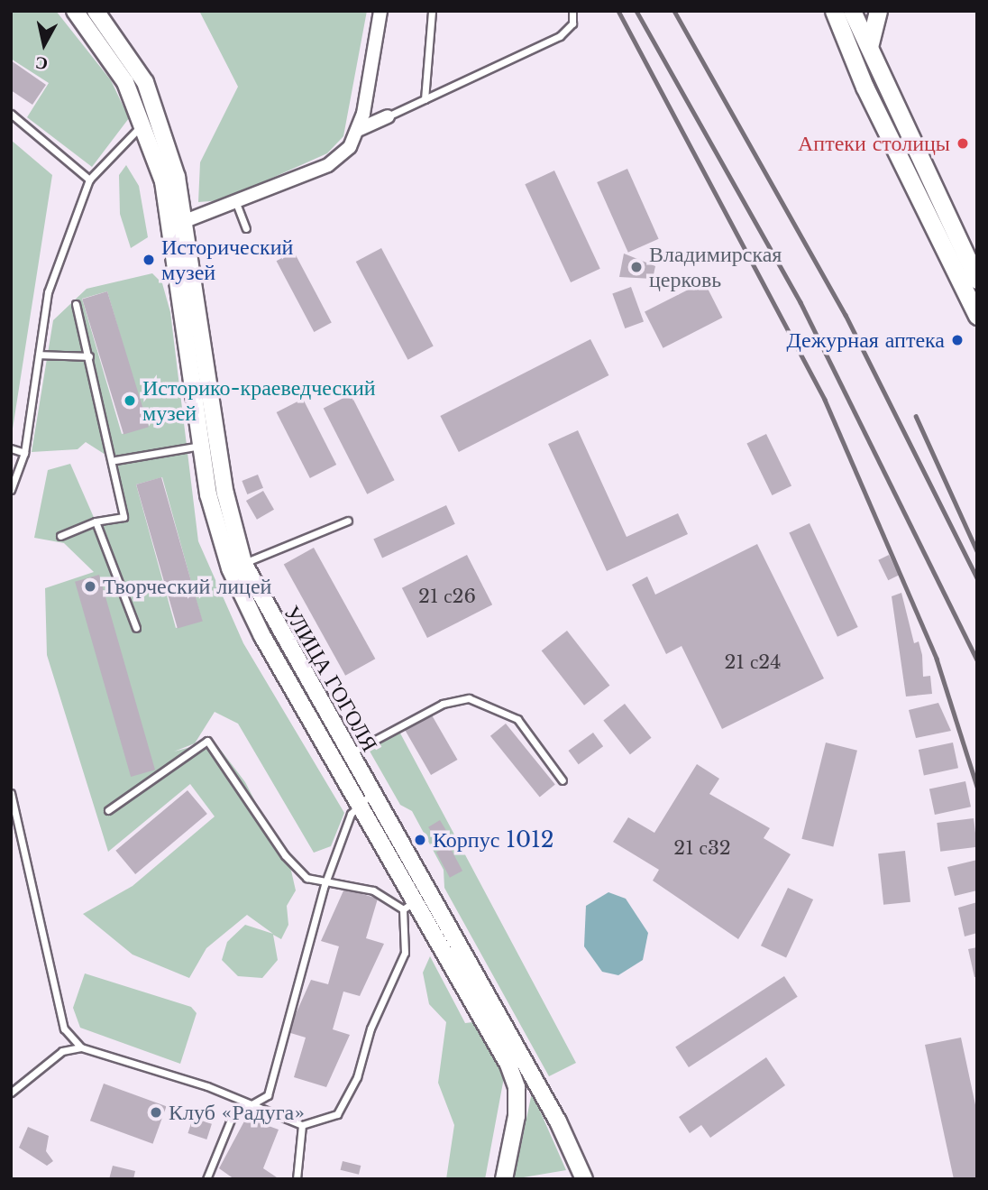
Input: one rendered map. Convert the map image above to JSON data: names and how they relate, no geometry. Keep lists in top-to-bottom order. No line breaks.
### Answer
{"streets":{"street":["УЛИЦА ГОГОЛЯ"]},"places":["Аптеки столицы","Исторический музей","Владимирская церковь","Дежурная аптека","Историко-краеведческий музей","Творческий лицей","Корпус 1012","Клуб «Радуга»"],"house_numbers":["21 с26","21 с24","21 с32"],"north":"bottom"}
